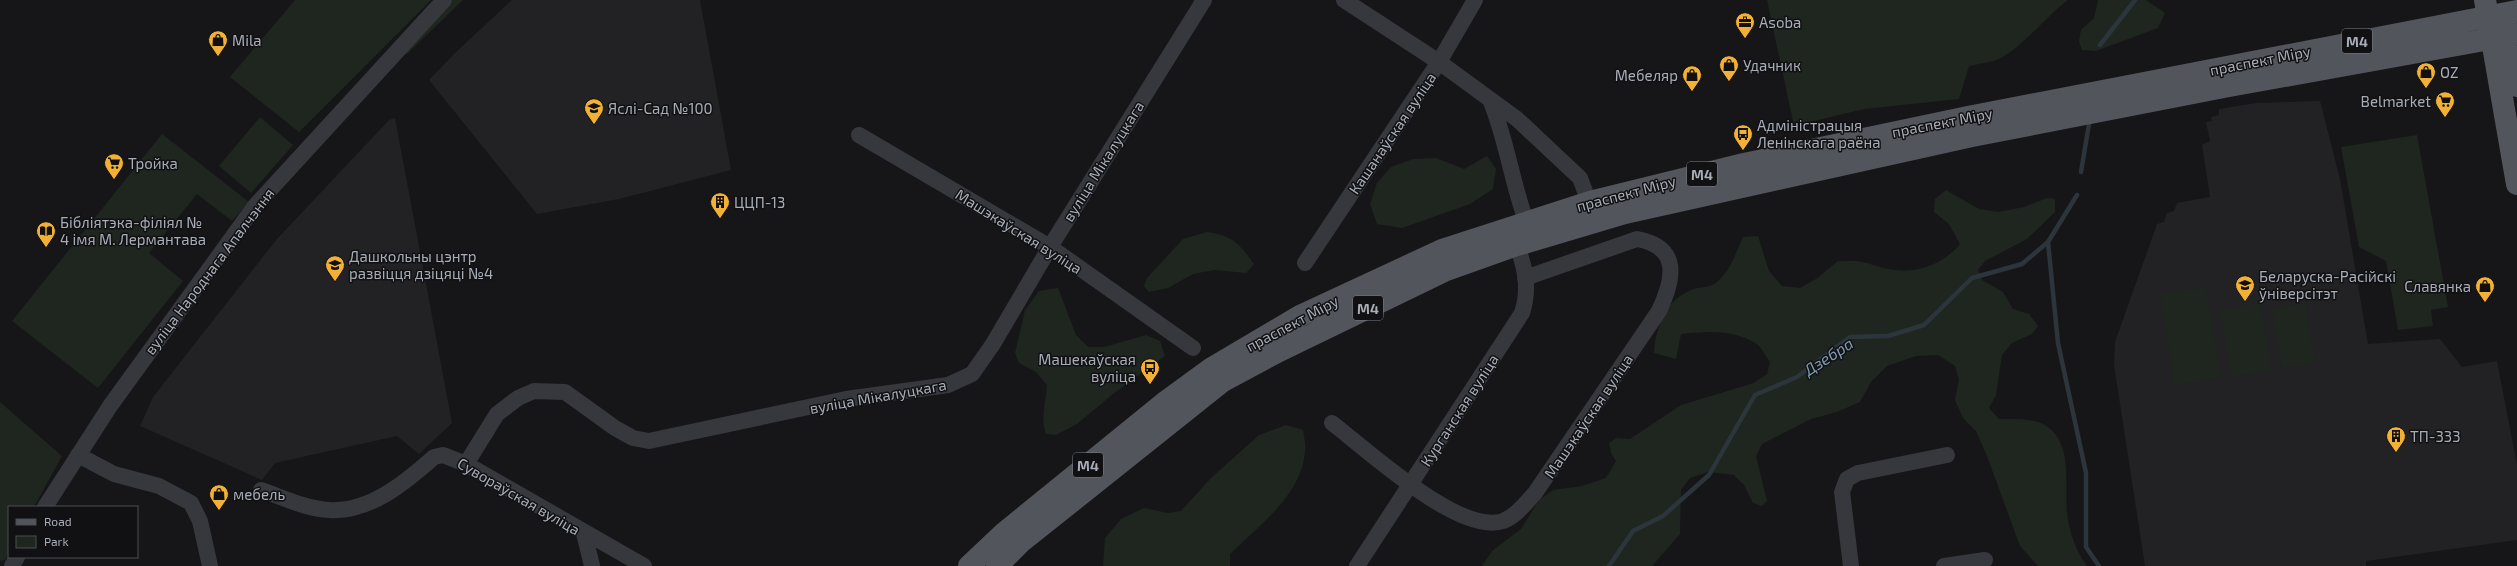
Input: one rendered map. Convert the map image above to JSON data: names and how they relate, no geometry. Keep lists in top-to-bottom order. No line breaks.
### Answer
{"streets":{"main road":["М4","праспект Міру"],"street":["Кашанаўская вуліца","вуліца Мікалуцкага","Машэкаўская вуліца","вуліца Народнага Апалчэння","Курганская вуліца","Сувораўская вуліца"]},"crossings":[["праспект Міру","Курганская вуліца"],["вуліца Мікалуцкага","Машэкаўская вуліца"],["вуліца Мікалуцкага","Сувораўская вуліца"],["Машэкаўская вуліца","Курганская вуліца"]],"water":["Дзебра"],"places":{"office":["Asoba"],"shop":["Mila","Удачник","OZ","Мебеляр","Славянка","мебель"],"supermarket":["Belmarket","Тройка"],"school or university":["Яслі-Сад №100","Дашкольны цэнтр развіцця дзіцяці №4","Беларуска-Расійскі ўніверсітэт"],"bus stop":["Адміністрацыя Ленінскага раёна","Машекаўская вуліца"],"building":["ЦЦП-13","ТП-333"],"library":["Бібліятэка-філіял № 4 імя М. Лермантава"]},"legend":["Road","Park"]}
